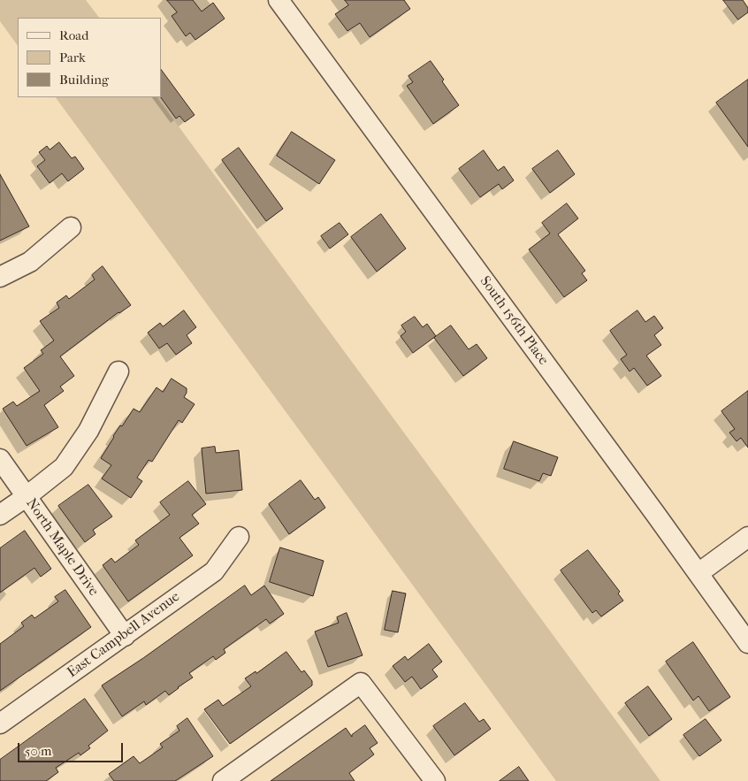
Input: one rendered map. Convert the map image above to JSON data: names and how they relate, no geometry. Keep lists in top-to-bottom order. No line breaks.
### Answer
{"streets":{"street":["South 156th Place","North Maple Drive","East Campbell Avenue"]},"crossings":[["North Maple Drive","East Campbell Avenue"]],"legend":["Road","Park","Building"],"scale_bar":"50 m"}
